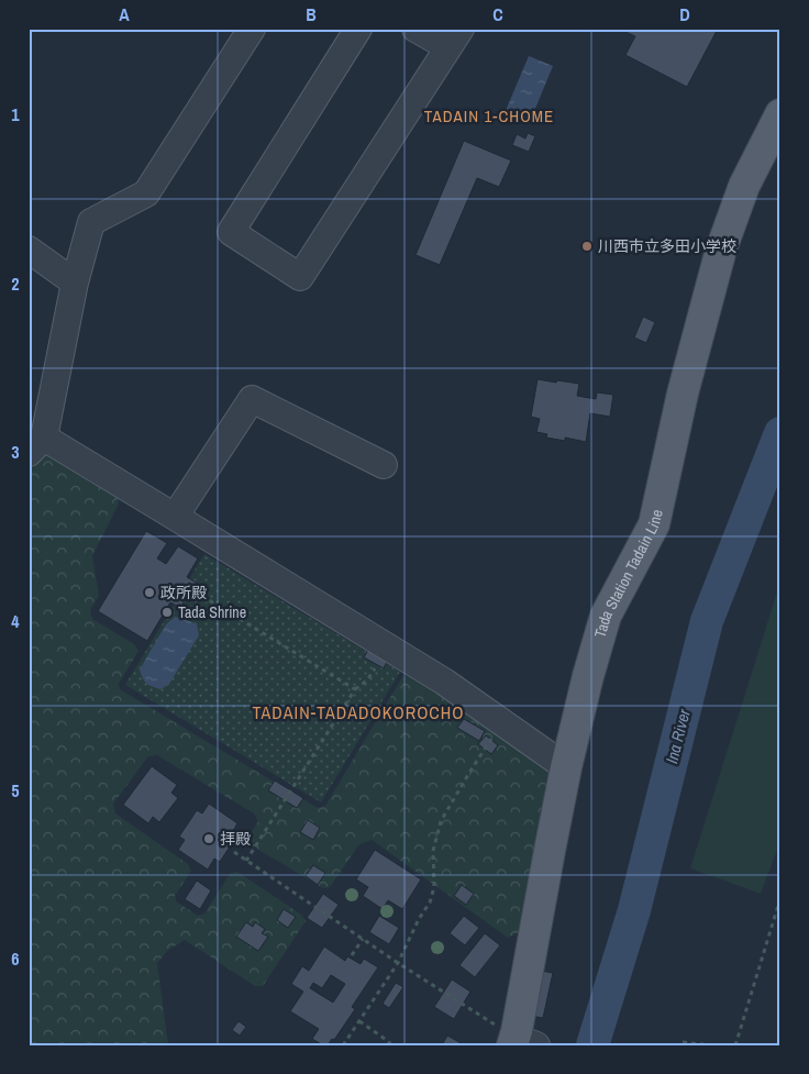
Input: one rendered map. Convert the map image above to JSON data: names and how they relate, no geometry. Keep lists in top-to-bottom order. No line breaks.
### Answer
{"streets":{"main road":["Tada Station Tadain Line"]},"districts":["TADAIN 1-CHOME","TADAIN-TADADOKOROCHO"],"water":["Ina River"],"places":["川西市立多田小学校","政所殿","Tada Shrine","拝殿"],"grid":{"columns":["A","B","C","D"],"rows":["1","2","3","4","5","6"]}}
